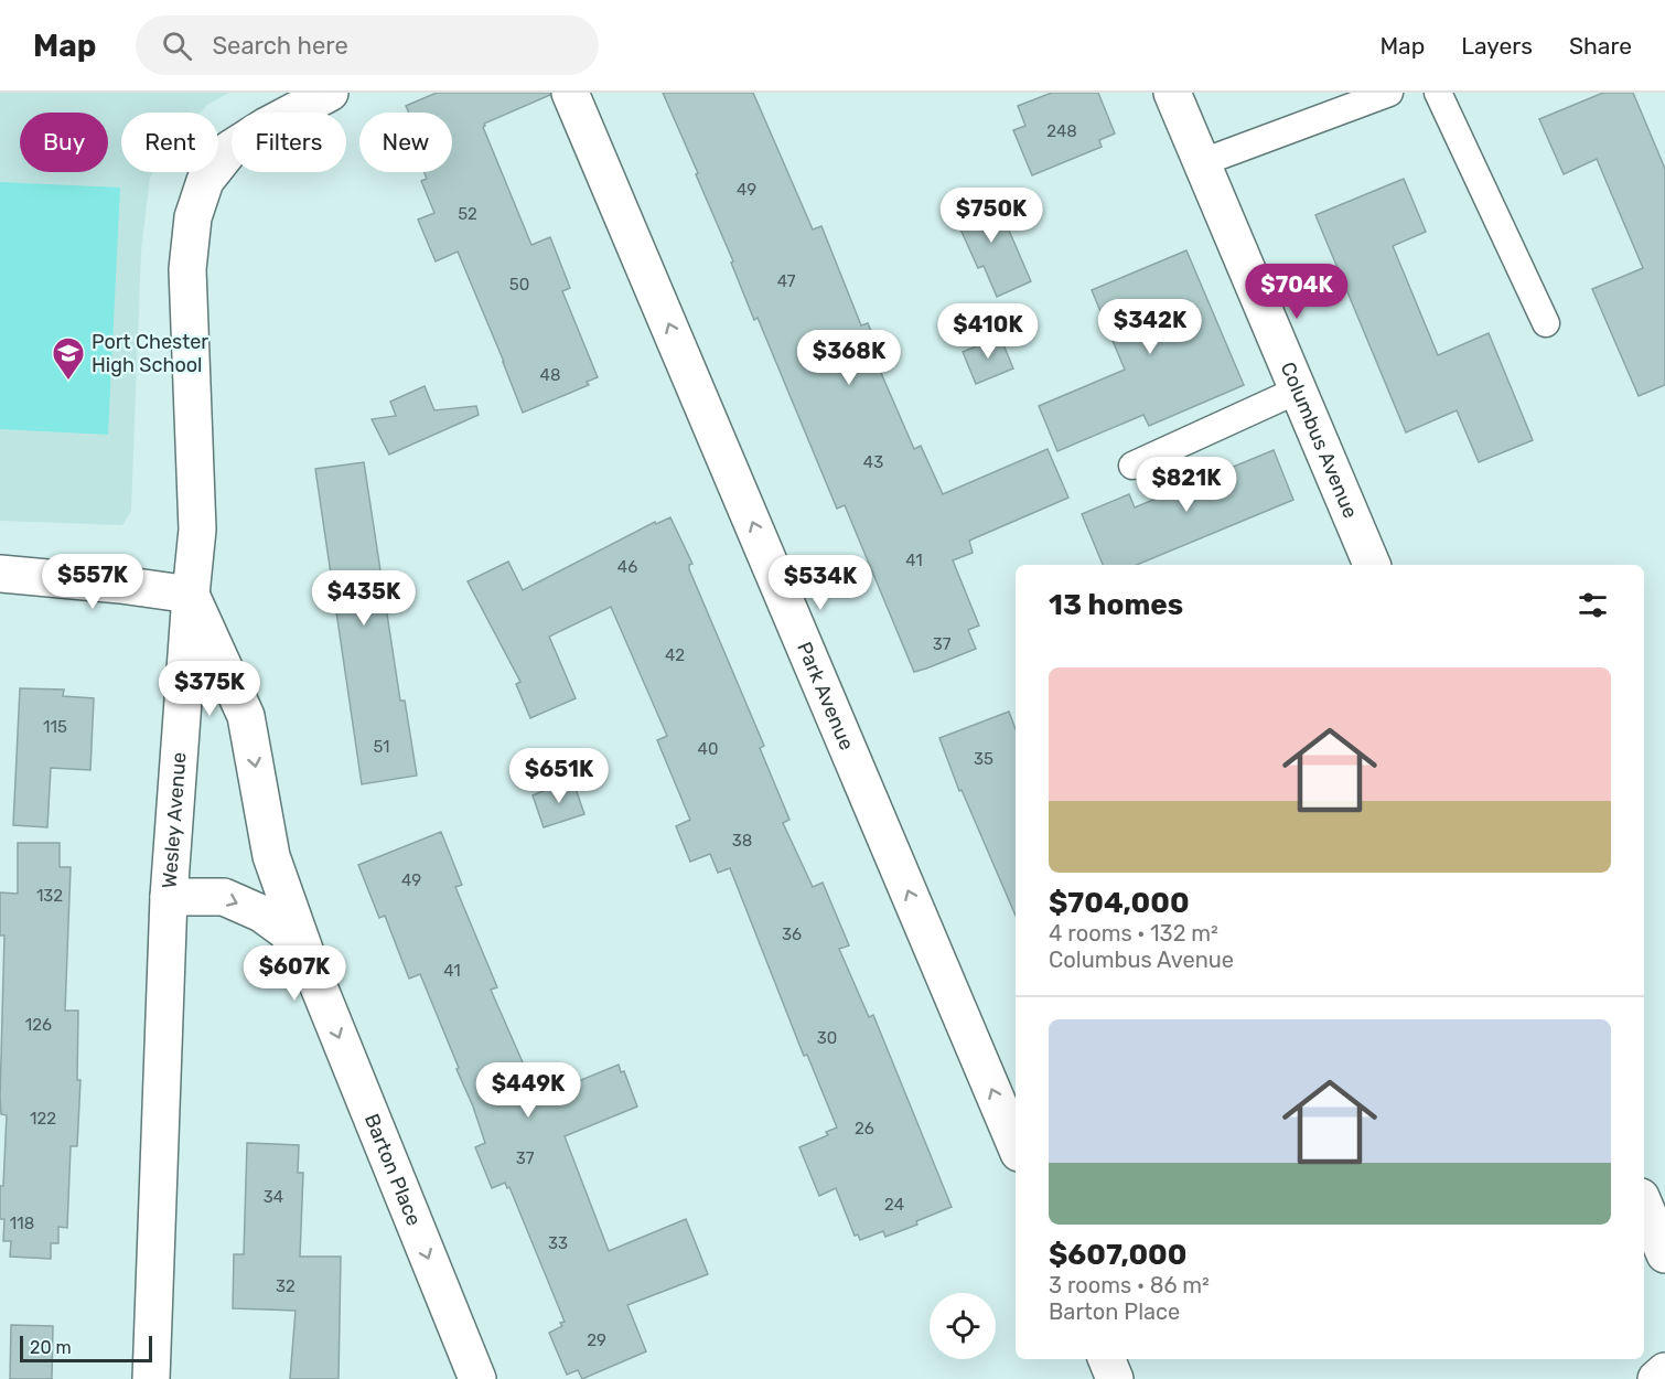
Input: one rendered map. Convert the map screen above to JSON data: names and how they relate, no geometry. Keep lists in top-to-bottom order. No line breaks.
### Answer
{"streets":{"street":["Columbus Avenue","Park Avenue","Wesley Avenue","Barton Place"]},"crossings":[["Wesley Avenue","Barton Place"]],"one_way":["Park Avenue","Barton Place"],"places":{"school or university":["Port Chester High School"]},"house_numbers":["248","49","52","47","50","48","43","41","46","37","42","115","51","40","35","38","49","132","36","41","126","30","122","26","37","34","24","118","33","32","29"],"scale_bar":"20 m","page":{"header":"Map","search":"Search here","nav":["Map","Layers","Share"],"chip":["Buy","Rent","Filters","New"],"price":["$750K","$704K","$342K","$410K","$368K","$821K","$557K","$534K","$435K","$375K","$651K","$607K","$449K"],"heading":"13 homes","list":[{"name":"$704,000","note":"4 rooms · 132 m² · Columbus Avenue"},{"name":"$607,000","note":"3 rooms · 86 m² · Barton Place"}],"scale":"20 m"}}
